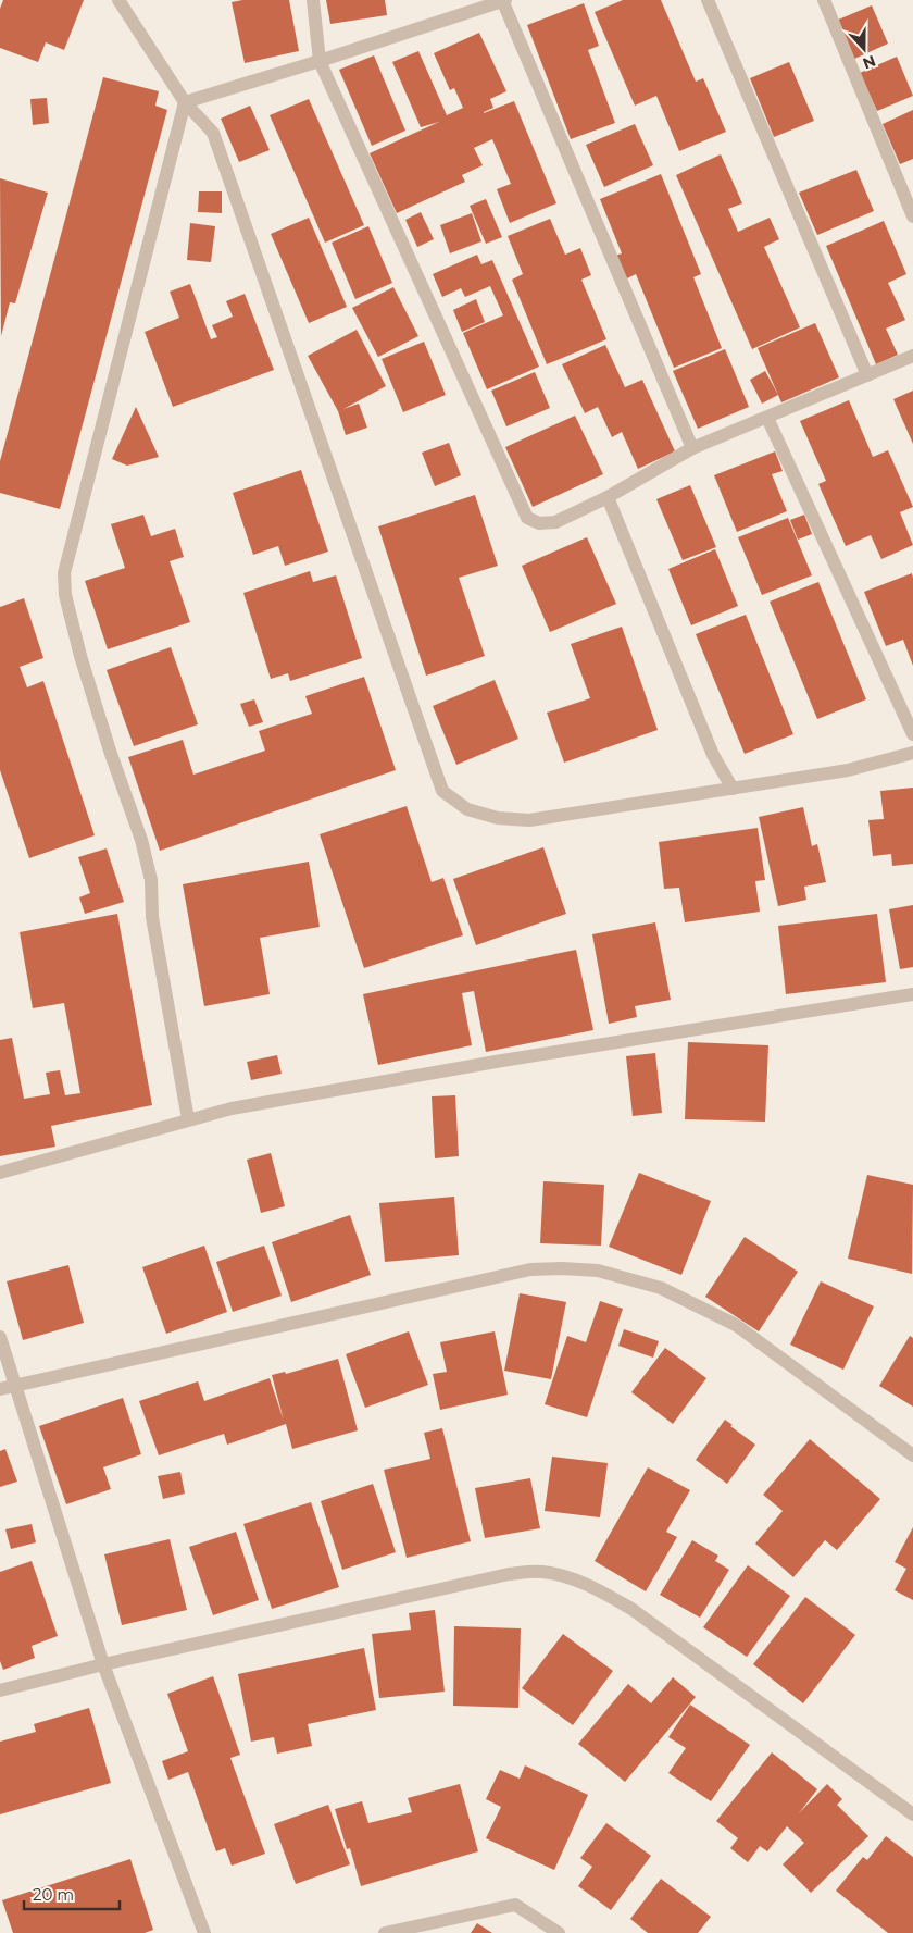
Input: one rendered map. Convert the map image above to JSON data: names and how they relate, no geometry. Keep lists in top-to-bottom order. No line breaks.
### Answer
{"scale_bar":"20 m","north":"bottom"}
